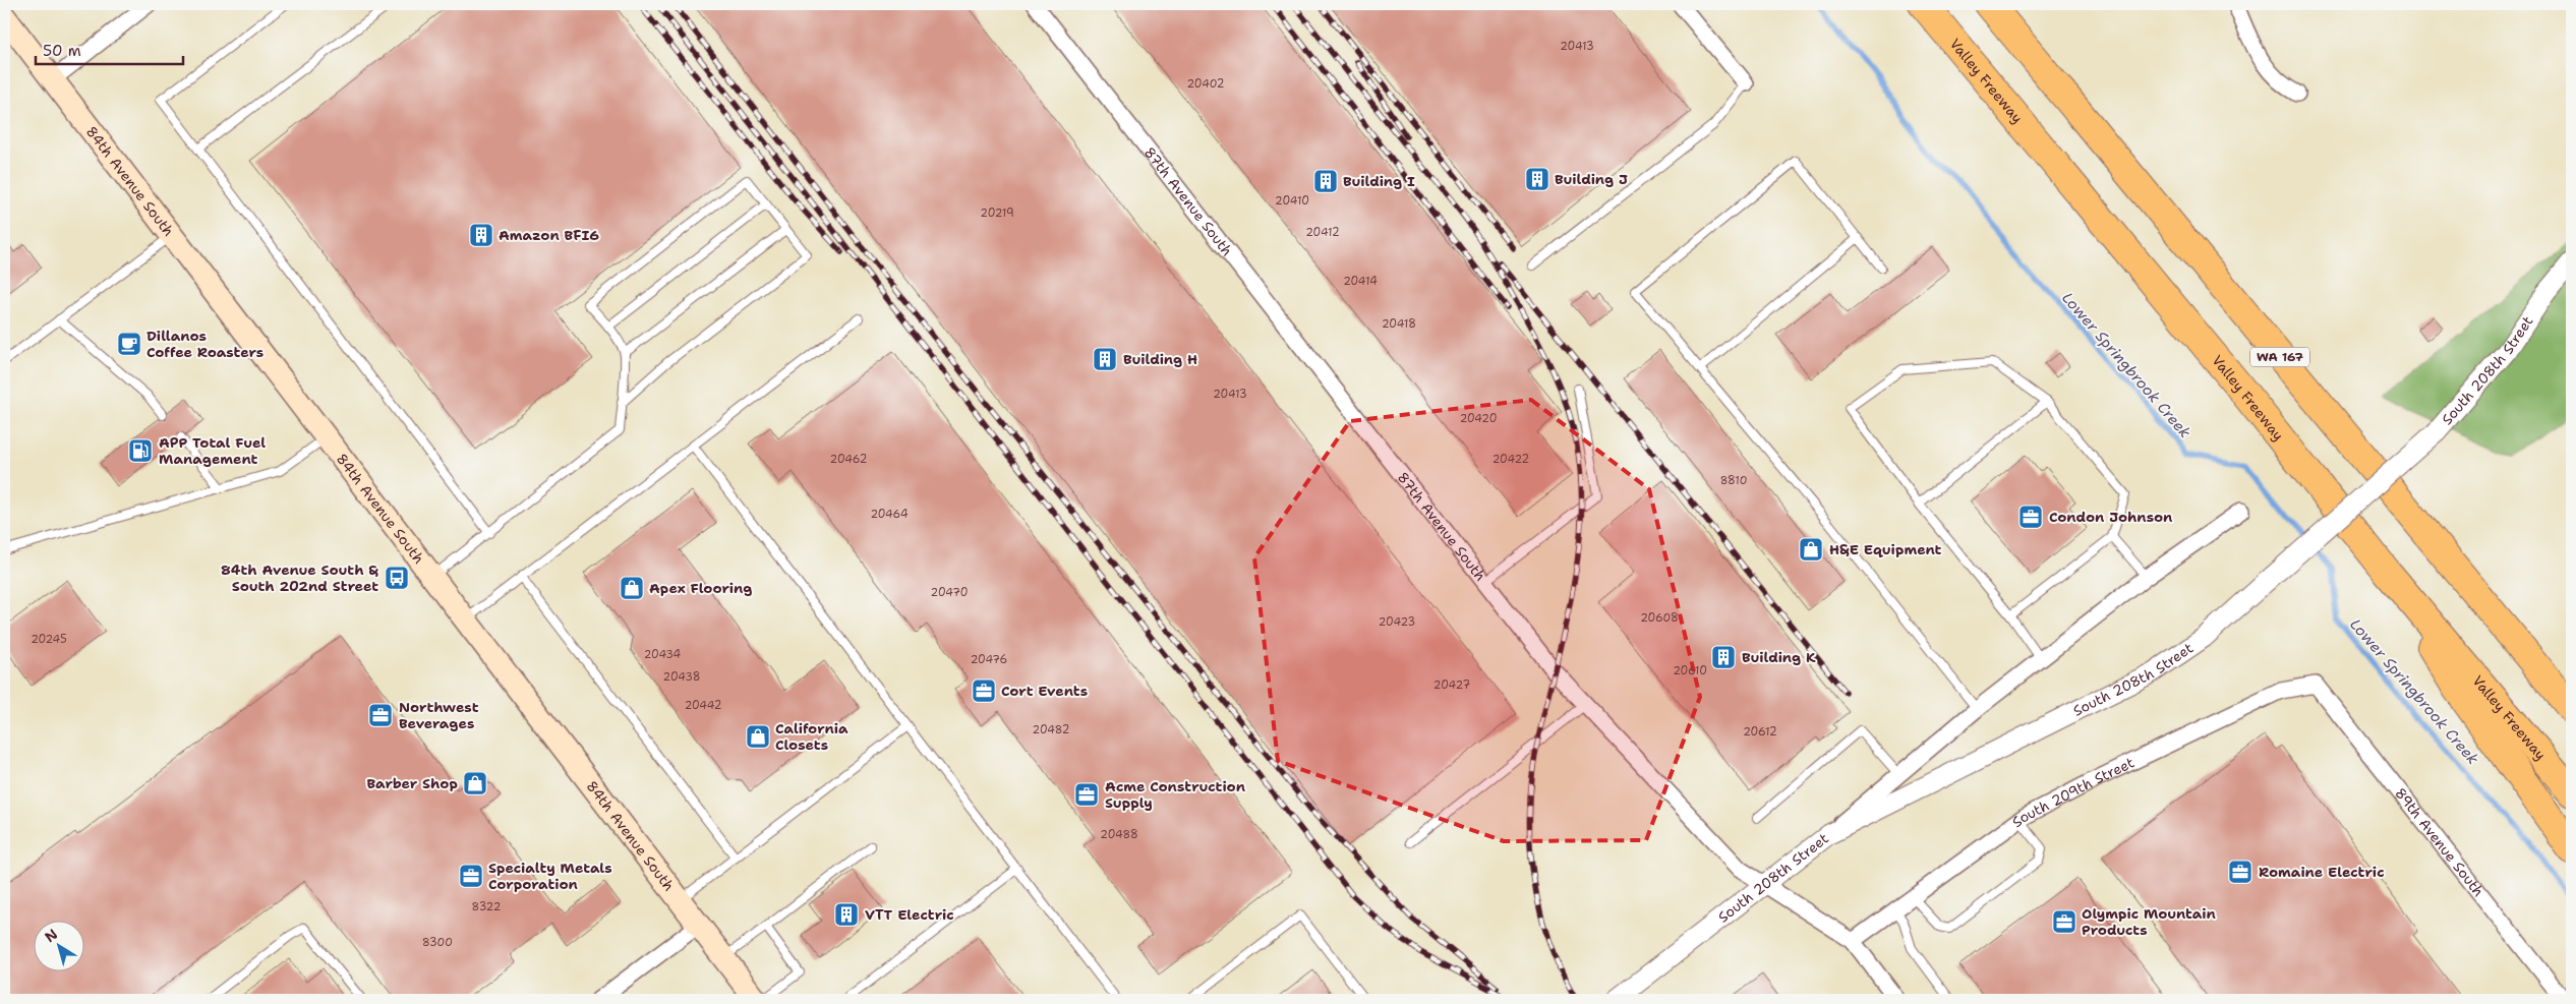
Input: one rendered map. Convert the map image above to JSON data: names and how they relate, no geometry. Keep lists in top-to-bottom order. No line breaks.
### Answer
{"streets":{"highway":["Valley Freeway","WA 167"],"main road":["84th Avenue South"],"street":["87th Avenue South","South 208th Street","South 209th Street","89th Avenue South"]},"crossings":[["87th Avenue South","South 208th Street"],["87th Avenue South","South 209th Street"],["South 209th Street","89th Avenue South"]],"water":["Lower Springbrook Creek"],"places":{"building":["Building J","Building I","Amazon BFI6","Building H","Building K","VTT Electric"],"cafe":["Dillanos Coffee Roasters"],"fuel station":["APP Total Fuel Management"],"office":["Condon Johnson","Cort Events","Northwest Beverages","Acme Construction Supply","Romaine Electric","Specialty Metals Corporation","Olympic Mountain Products"],"shop":["H&E Equipment","Apex Flooring","California Closets","Barber Shop"],"bus stop":["84th Avenue South & South 202nd Street"]},"house_numbers":["20413","20402","20410","20219","20412","20414","20418","20413","20420","20462","20422","8810","20464","20470","20608","20423","20245","20434","20476","20610","20438","20427","20442","20482","20612","20488","8322","8300"],"scale_bar":"50 m","north":"top left"}
